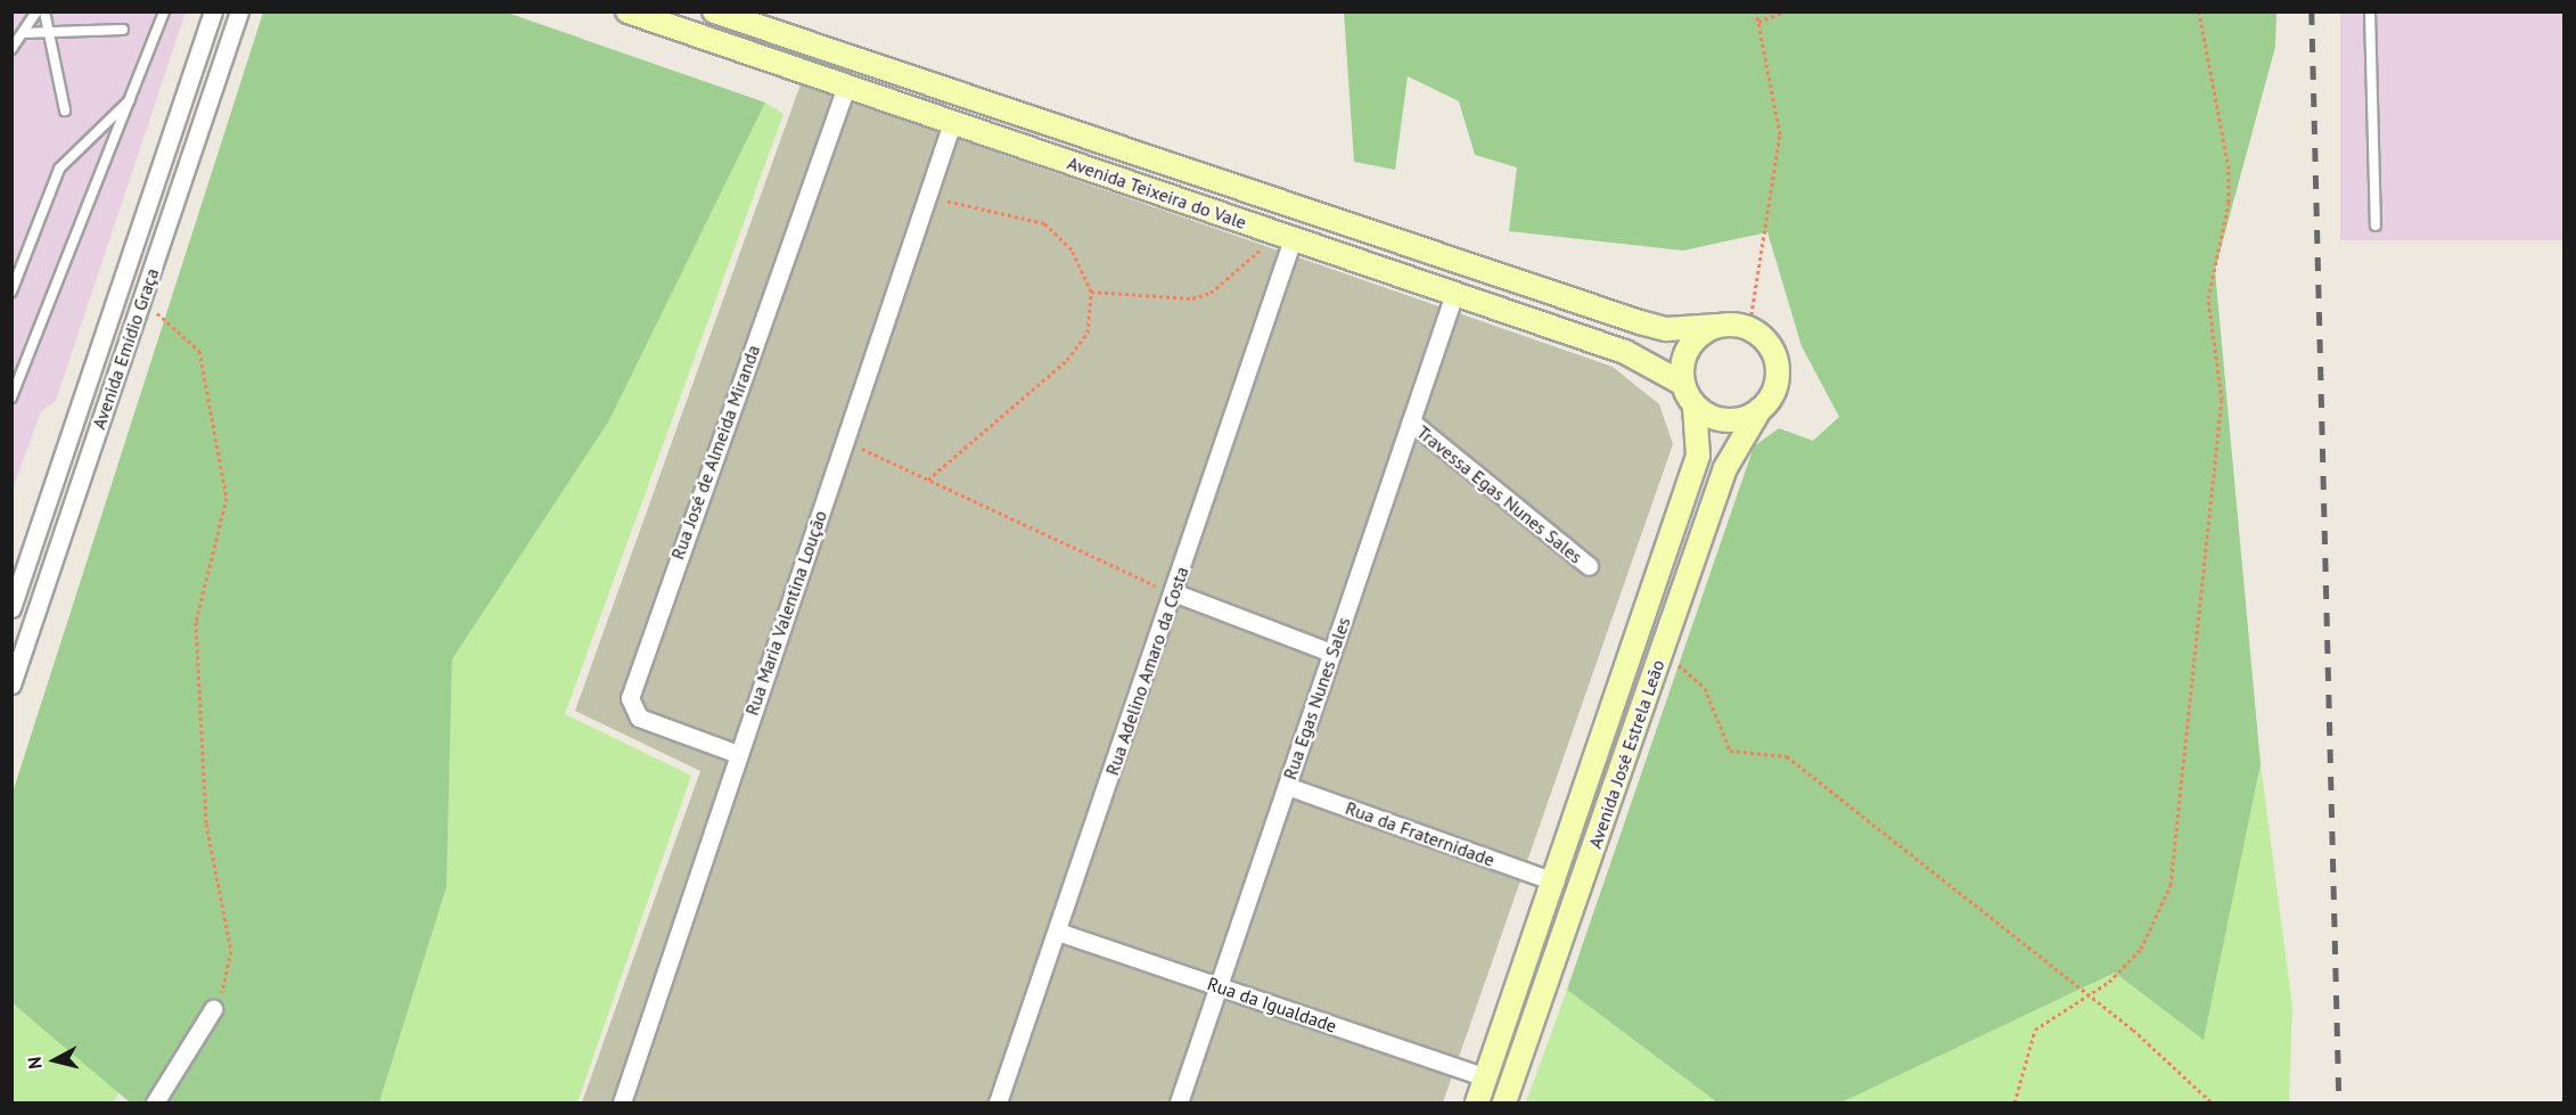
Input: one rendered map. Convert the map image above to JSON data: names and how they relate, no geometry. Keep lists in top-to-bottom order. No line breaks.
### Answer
{"streets":{"street":["Avenida Teixeira do Vale","Avenida Emídio Graça","Rua José de Almeida Miranda","Travessa Egas Nunes Sales","Rua Maria Valentina Loução","Rua Adelino Amaro da Costa","Rua Egas Nunes Sales","Avenida José Estrela Leão","Rua da Fraternidade","Rua da Igualdade"]},"crossings":[["Avenida Teixeira do Vale","Rua José de Almeida Miranda"],["Avenida Teixeira do Vale","Rua Maria Valentina Loução"],["Avenida Teixeira do Vale","Rua Adelino Amaro da Costa"],["Avenida Teixeira do Vale","Rua Egas Nunes Sales"],["Avenida Teixeira do Vale","Avenida José Estrela Leão"],["Rua José de Almeida Miranda","Rua Maria Valentina Loução"],["Travessa Egas Nunes Sales","Rua Egas Nunes Sales"],["Rua Adelino Amaro da Costa","Rua da Igualdade"],["Rua Egas Nunes Sales","Rua da Fraternidade"],["Rua Egas Nunes Sales","Rua da Igualdade"],["Avenida José Estrela Leão","Rua da Fraternidade"],["Avenida José Estrela Leão","Rua da Igualdade"]],"north":"left"}
